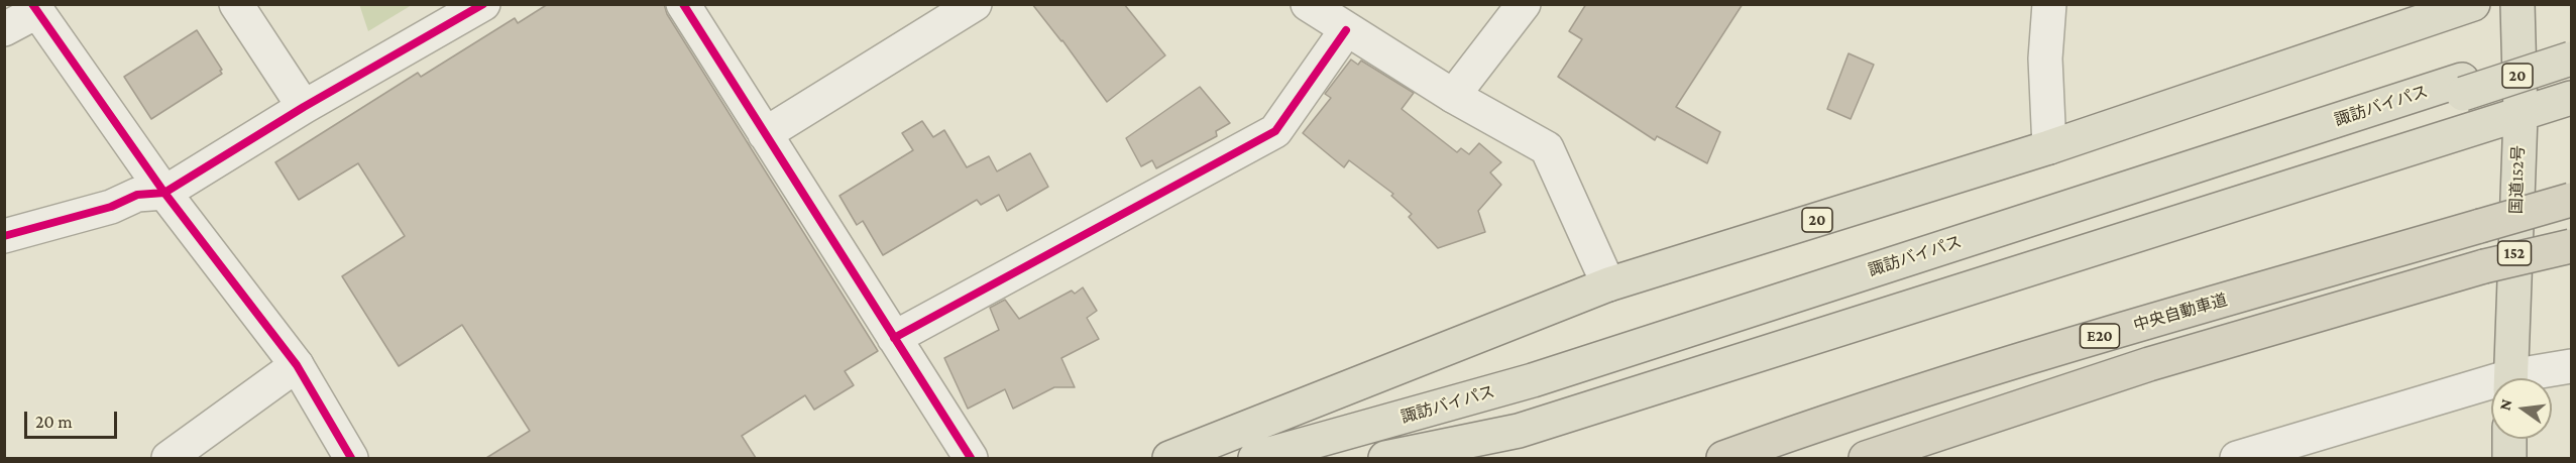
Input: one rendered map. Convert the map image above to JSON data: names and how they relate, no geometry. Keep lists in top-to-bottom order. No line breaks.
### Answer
{"streets":{"highway":["20","諏訪バイパス","国道152号","152","中央自動車道","E20"]},"crossings":[["20","国道152号"]],"scale_bar":"20 m","north":"left"}
